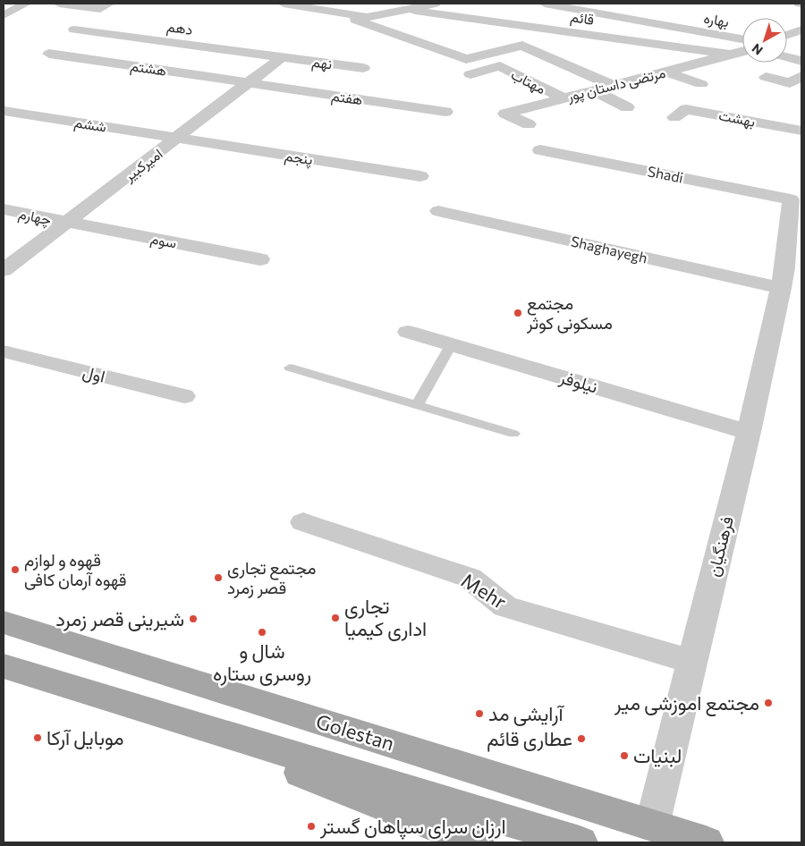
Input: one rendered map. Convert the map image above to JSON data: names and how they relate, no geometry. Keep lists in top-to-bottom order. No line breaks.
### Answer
{"streets":{"main road":["Golestan"],"street":["قائم","بهاره","دهم","نهم","هشتم","مهتاب","مرتضی داستان پور","هفتم","بهشت","ششم","پنجم","امیرکبیر","Shadi","چهارم","سوم","Shaghayegh","اول","نیلوفر","فرهنگیان","Mehr"]},"crossings":[["قائم","مرتضی داستان پور"],["دهم","نهم"],["دهم","امیرکبیر"],["نهم","امیرکبیر"],["هشتم","هفتم"],["هشتم","امیرکبیر"],["مهتاب","مرتضی داستان پور"],["هفتم","امیرکبیر"],["ششم","پنجم"],["ششم","امیرکبیر"],["پنجم","امیرکبیر"],["امیرکبیر","چهارم"],["امیرکبیر","سوم"],["Shadi","فرهنگیان"],["چهارم","سوم"],["Shaghayegh","فرهنگیان"],["نیلوفر","فرهنگیان"],["فرهنگیان","Mehr"],["فرهنگیان","Golestan"]],"places":["مجتمع مسکونی کوثر","قهوه و لوازم قهوه آرمان کافی","مجتمع تجاری قصر زمرد","تجاری اداری کیمیا","شیرینی قصر زمرد","شال و روسری ستاره","مجتمع اموزشی میر","آرایشی مد","موبایل آرکا","عطاری قائم","لبنیات","ارزان سرای سپاهان گستر"],"north":"bottom left"}
